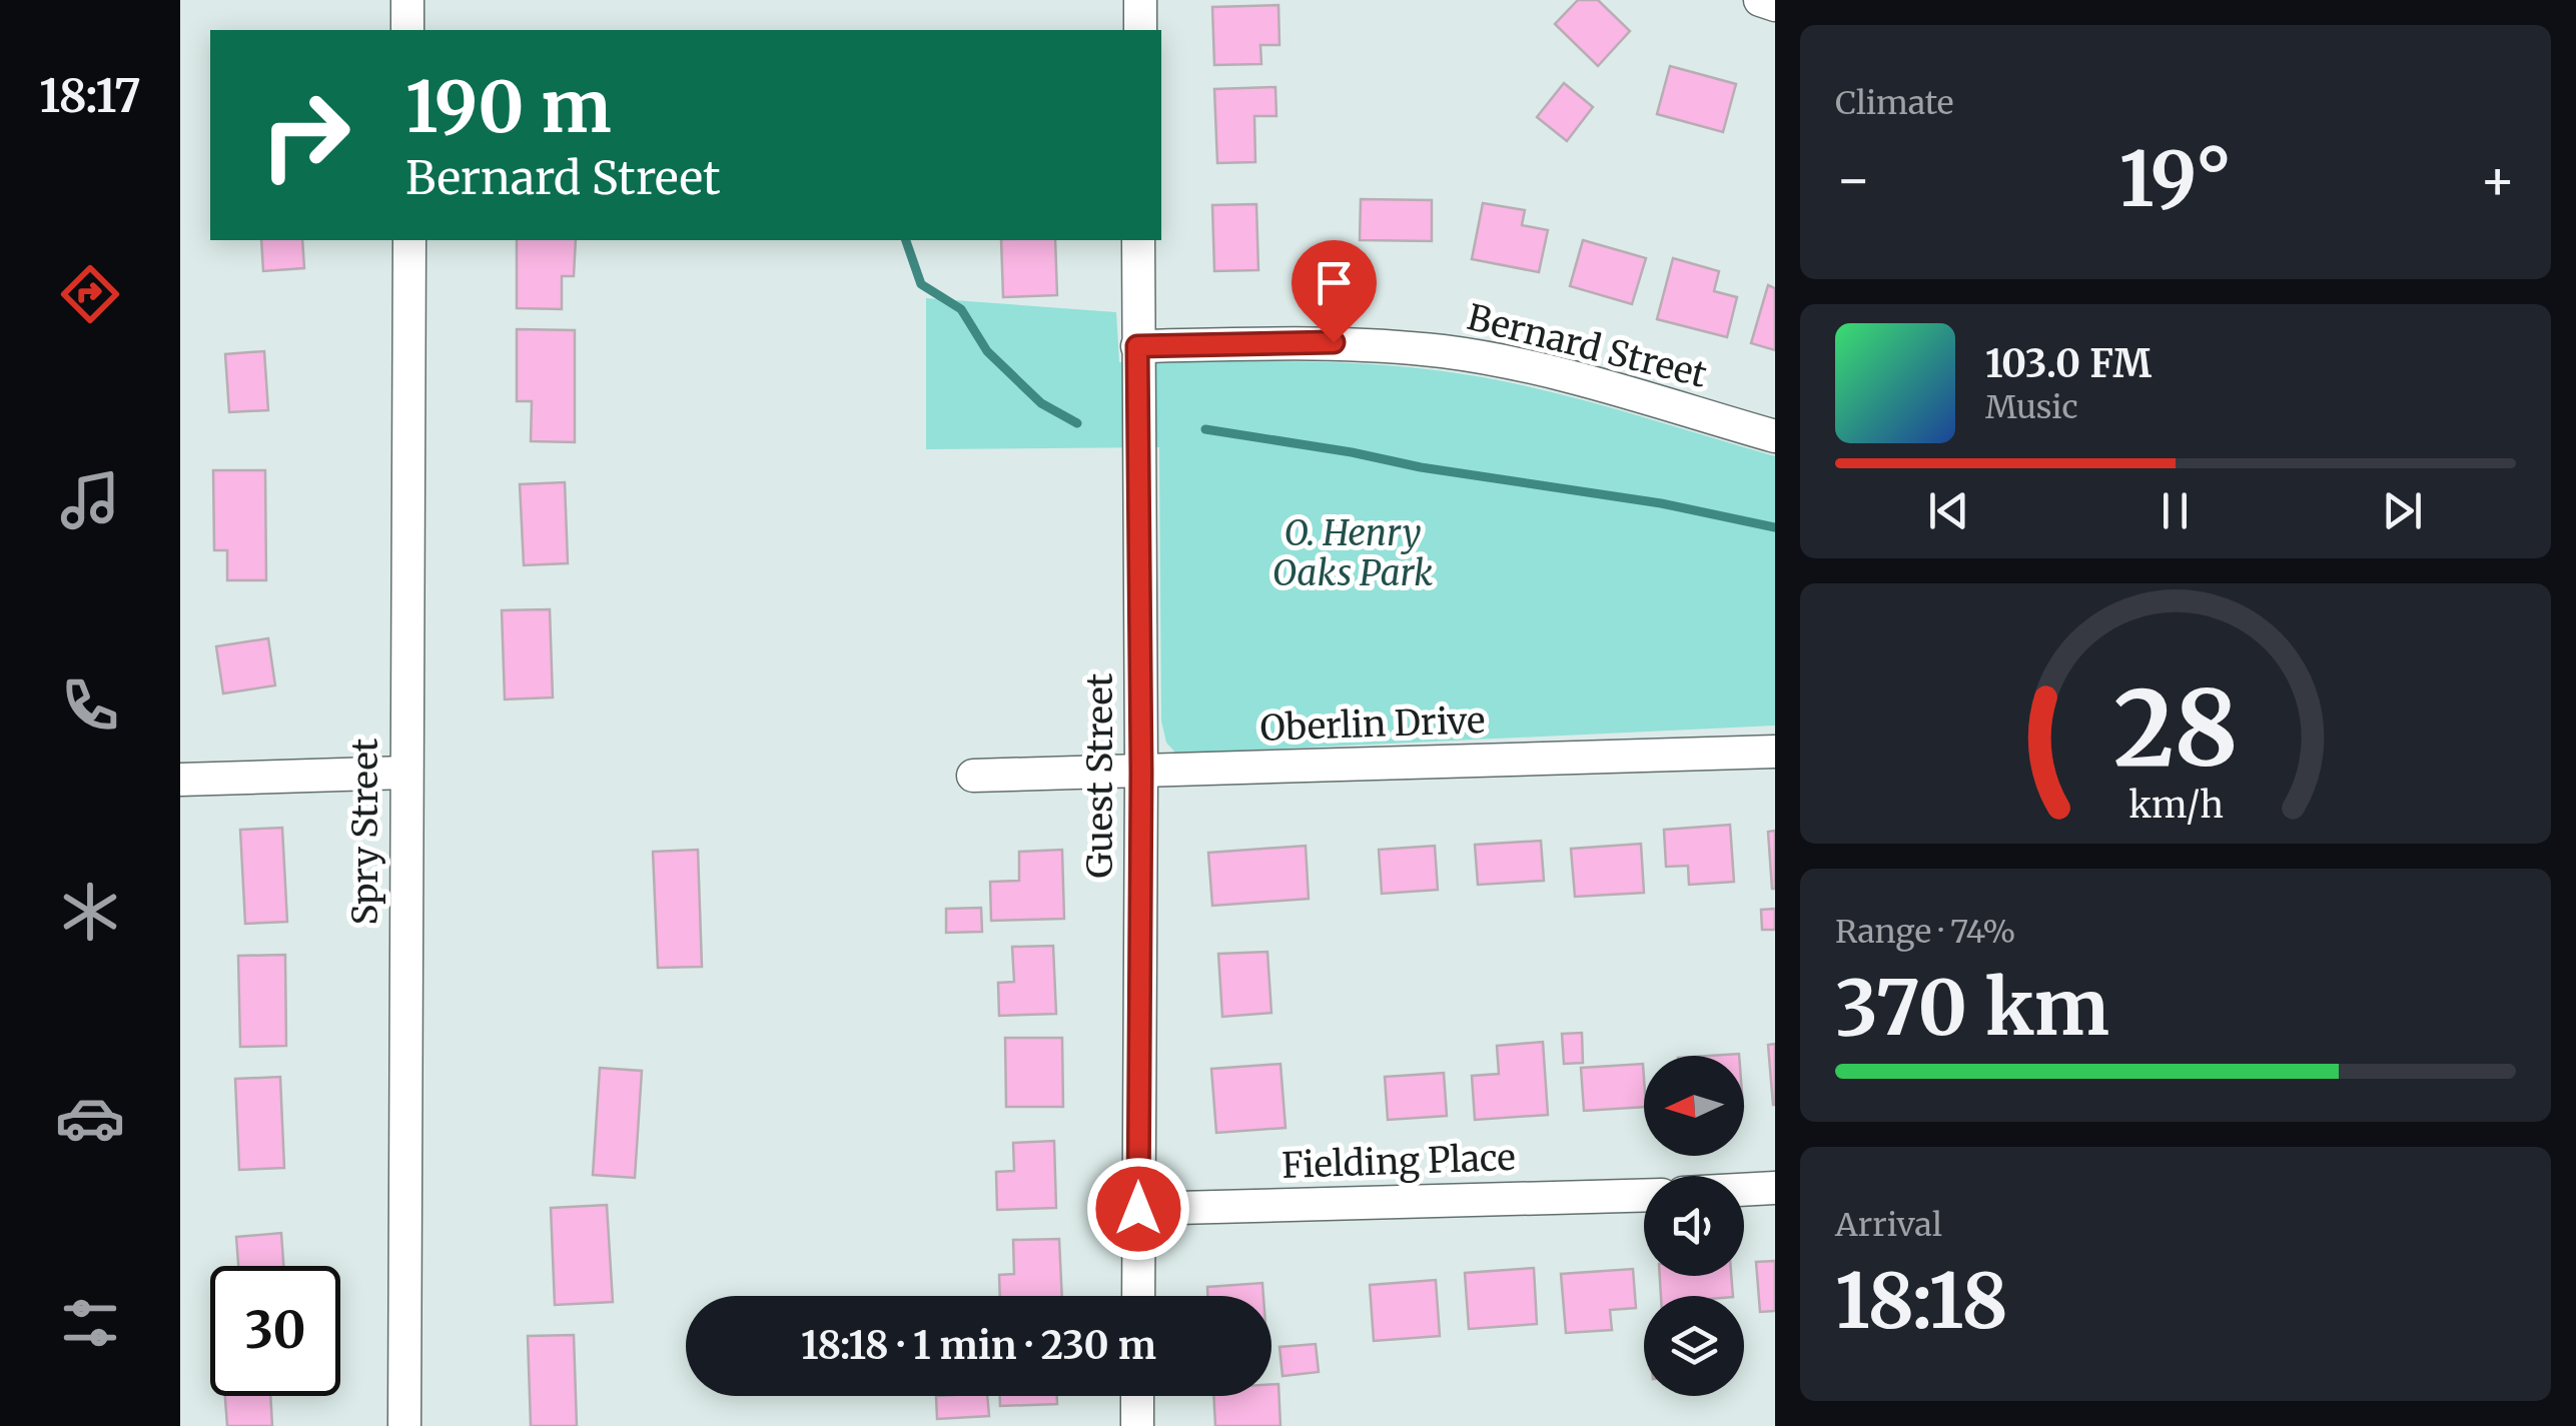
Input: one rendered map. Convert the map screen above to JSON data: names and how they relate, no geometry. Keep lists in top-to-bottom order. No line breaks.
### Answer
{"streets":{"street":["Bernard Street","Oberlin Drive","Guest Street","Spry Street","Fielding Place"]},"crossings":[["Bernard Street","Guest Street"],["Oberlin Drive","Guest Street"],["Guest Street","Fielding Place"]],"parks":["O. Henry Oaks Park"],"north":"left","page":{"tabs":"18:17","tile":["Climate",["Range · 74%","370 km"],["Arrival","18:18"]],"turn":["190 m","Bernard Street"],"heat":["−","19°","+"],"song":["103.0 FM","Music"],"limit":"30","trip":"18:18 · 1 min · 230 m","gauge":["28","km/h"]}}
